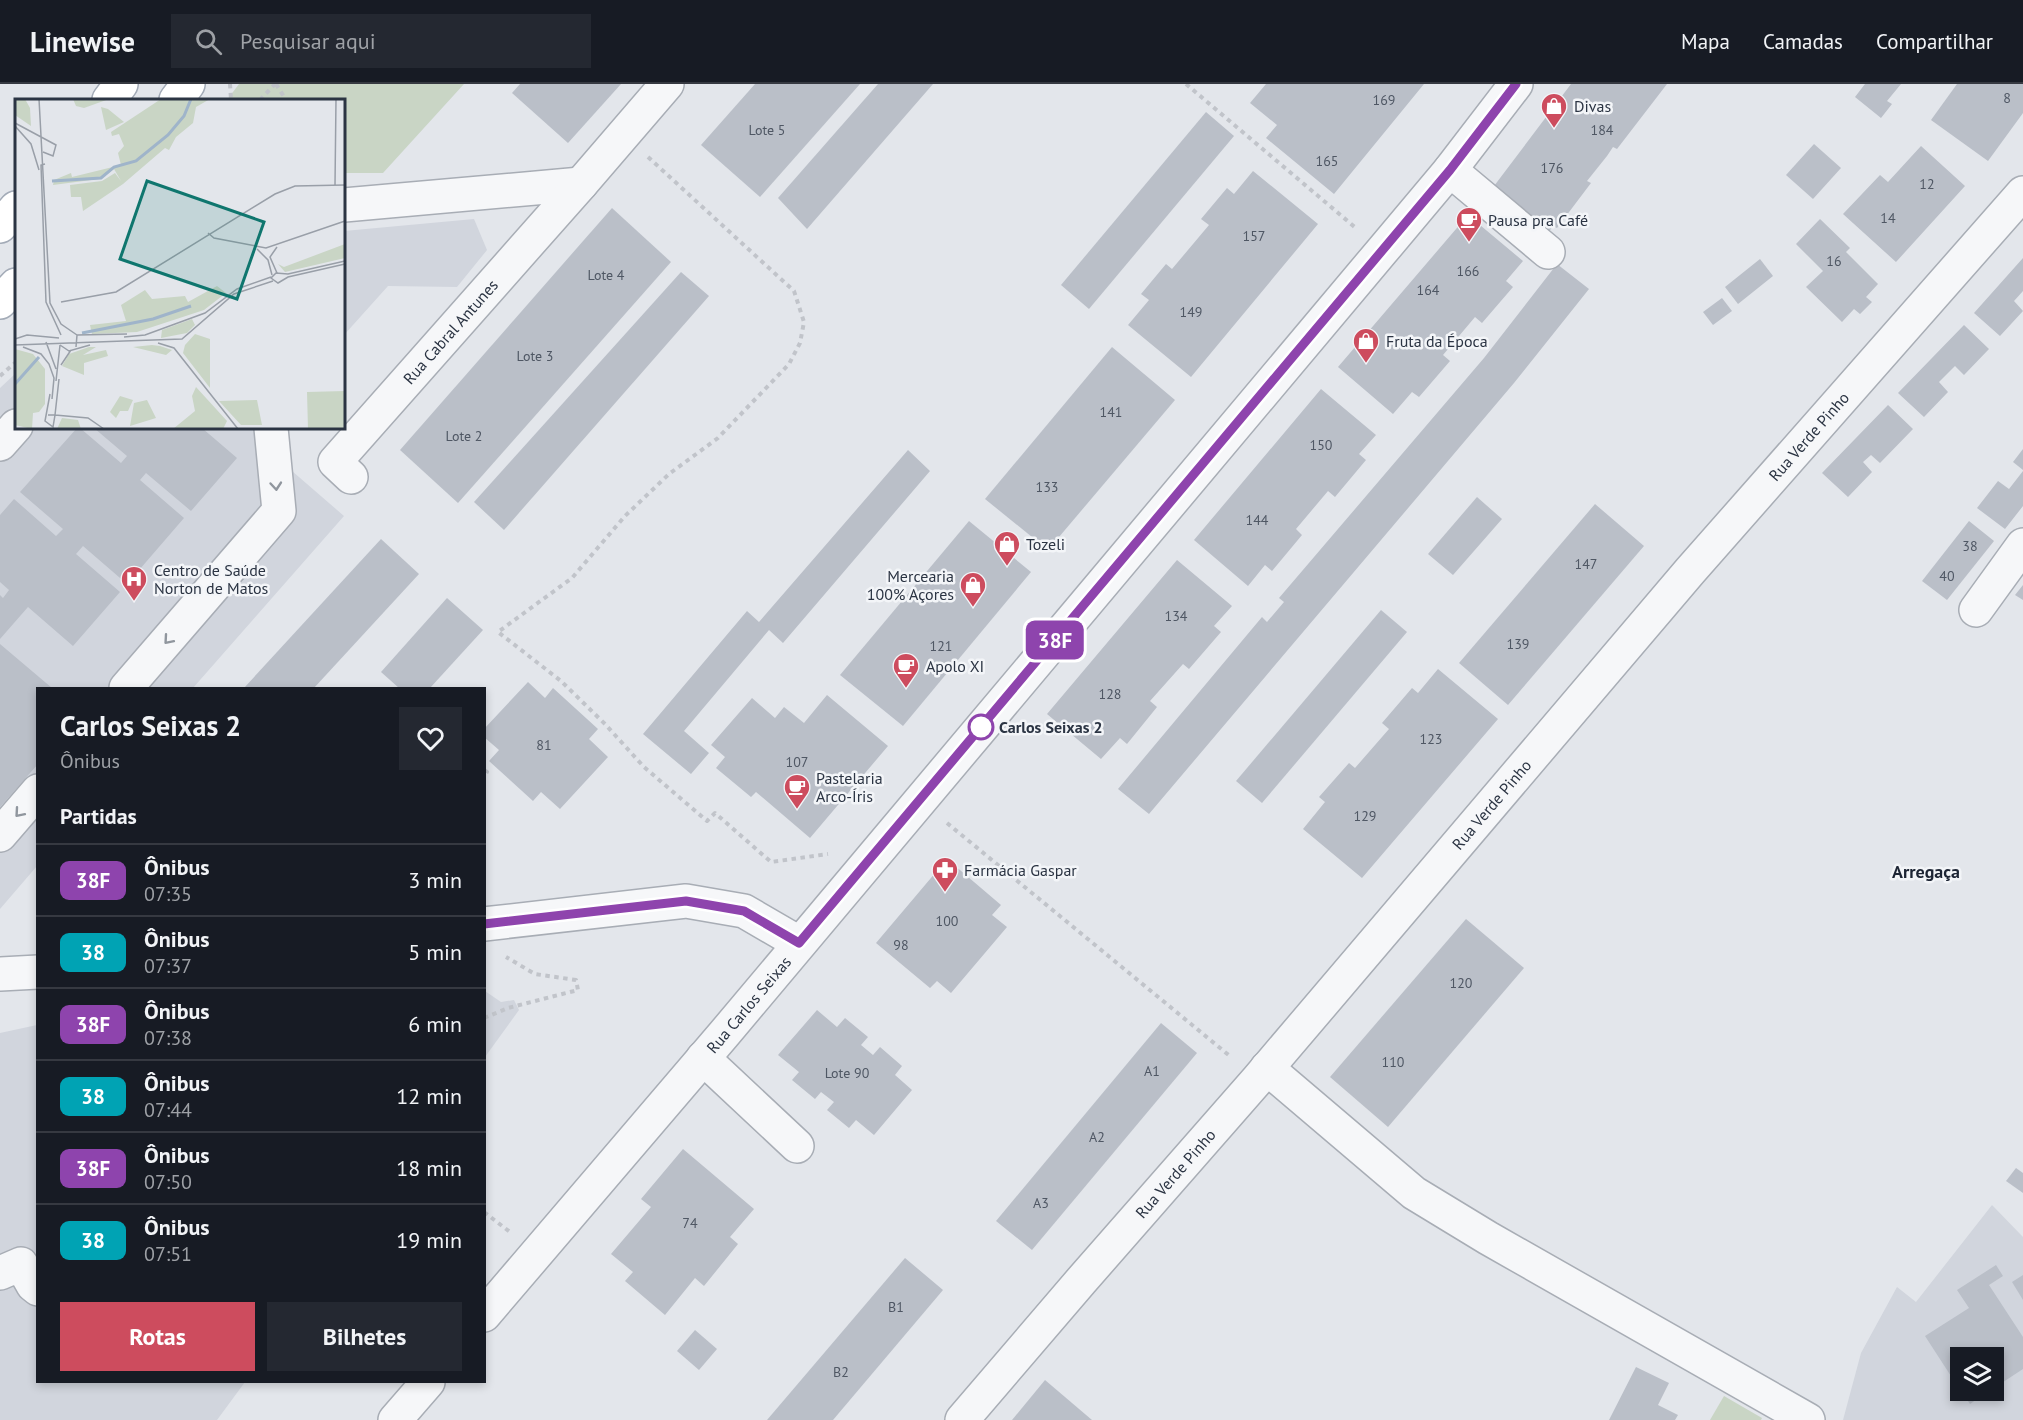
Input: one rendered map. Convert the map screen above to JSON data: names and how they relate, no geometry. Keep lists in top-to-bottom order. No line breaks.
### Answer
{"streets":{"street":["Rua Cabral Antunes","Rua Verde Pinho","Rua Carlos Seixas"]},"districts":["Arregaça"],"places":{"shop":["Divas","Fruta da Época","Tozeli","Mercearia 100% Açores"],"cafe":["Pausa pra Café","Apolo XI","Pastelaria Arco-Íris"],"hospital":["Centro de Saúde Norton de Matos"],"other":["Carlos Seixas 2"],"pharmacy":["Farmácia Gaspar"]},"lines":["bus line 38F"],"house_numbers":["8","169","Lote 5","184","165","176","12","14","157","16","166","Lote 4","164","149","Lote 3","141","Lote 2","150","133","144","38","147","40","134","139","121","128","123","81","107","129","100","98","120","110","A1","Lote 90","A2","A3","74","B1","B2"],"page":{"header":"Linewise","search":"Pesquisar aqui","nav":["Mapa","Camadas","Compartilhar"],"on_map":"38F","heading":[["Carlos Seixas 2","Ônibus"],"Partidas"],"list":[{"mark":"38F","name":"Ônibus","note":"07:35","value":"3 min"},{"mark":"38","name":"Ônibus","note":"07:37","value":"5 min"},{"mark":"38F","name":"Ônibus","note":"07:38","value":"6 min"},{"mark":"38","name":"Ônibus","note":"07:44","value":"12 min"},{"mark":"38F","name":"Ônibus","note":"07:50","value":"18 min"},{"mark":"38","name":"Ônibus","note":"07:51","value":"19 min"}],"buttons":["Rotas","Bilhetes"]}}
